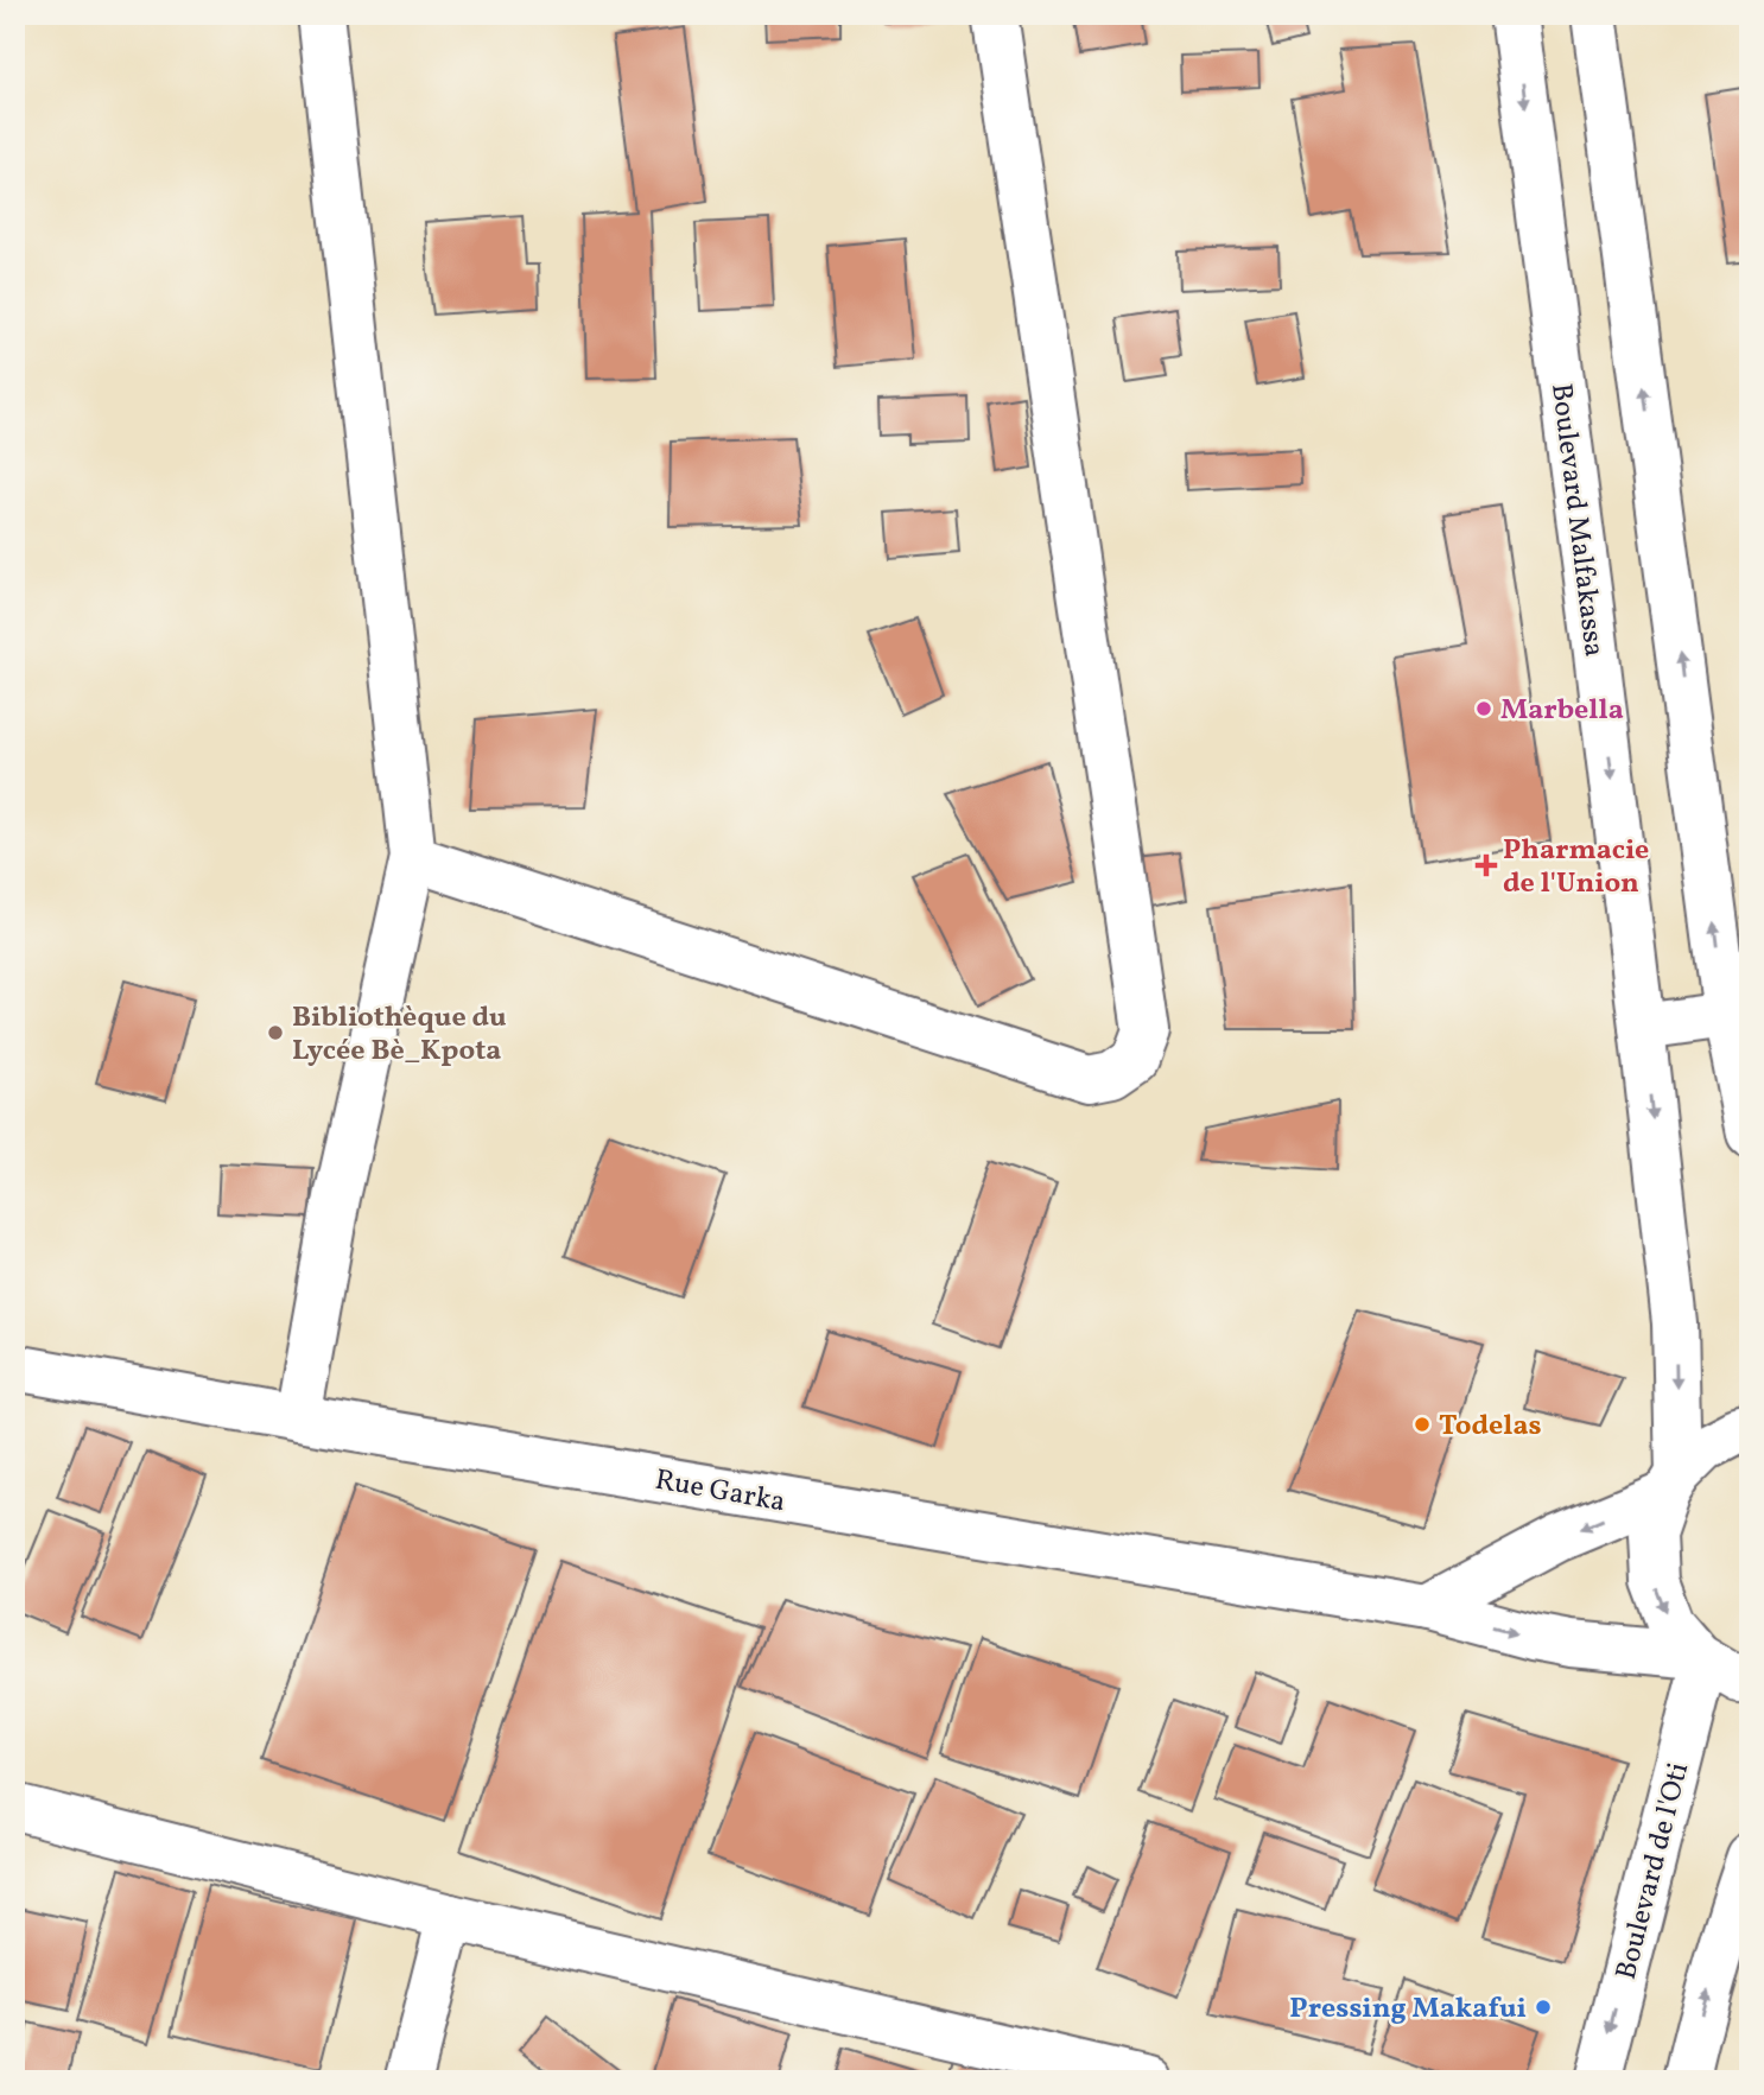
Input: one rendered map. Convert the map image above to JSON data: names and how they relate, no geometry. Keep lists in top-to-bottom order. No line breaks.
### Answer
{"streets":{"street":["Boulevard Malfakassa","Rue Garka","Boulevard de l'Oti"]},"crossings":[["Rue Garka","Boulevard de l'Oti"]],"places":{"other":["Marbella","Bibliothèque du Lycée Bè_Kpota","Todelas","Pressing Makafui"],"health":["Pharmacie de l'Union"]}}
